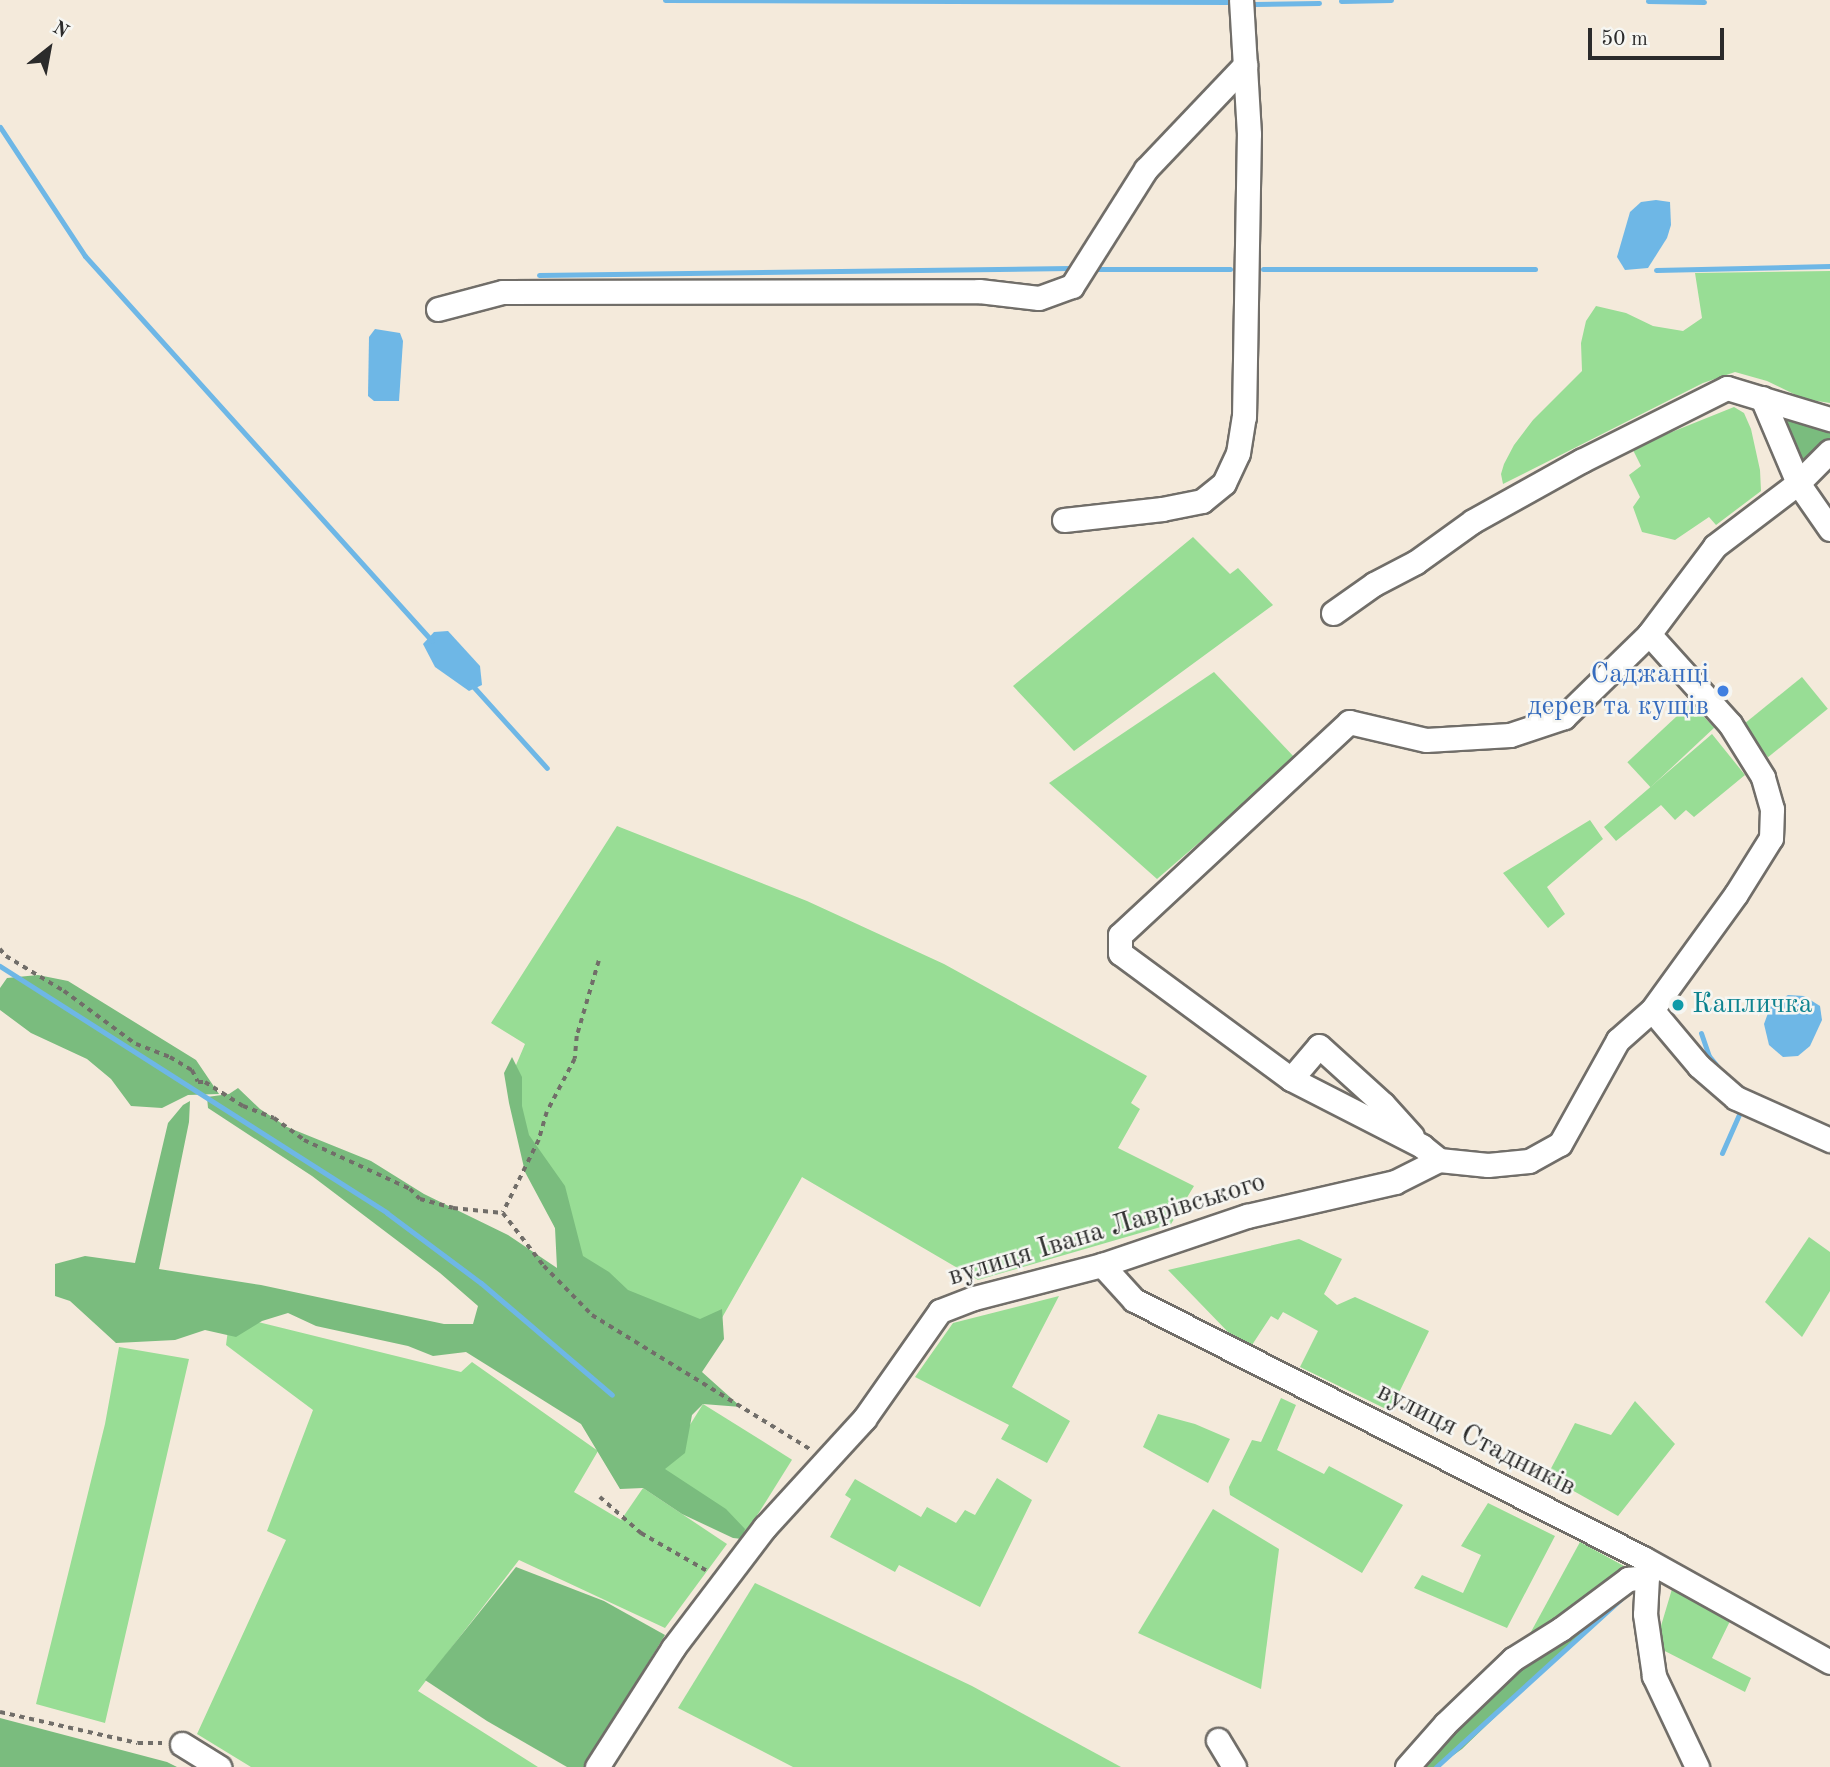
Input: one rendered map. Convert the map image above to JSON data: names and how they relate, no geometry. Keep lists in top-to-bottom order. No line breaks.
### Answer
{"streets":{"street":["вулиця Івана Лаврівського","вулиця Стадників"]},"crossings":[["вулиця Івана Лаврівського","вулиця Стадників"]],"places":["Саджанці дерев та кущів","Капличка"],"scale_bar":"50 m","north":"top right"}
